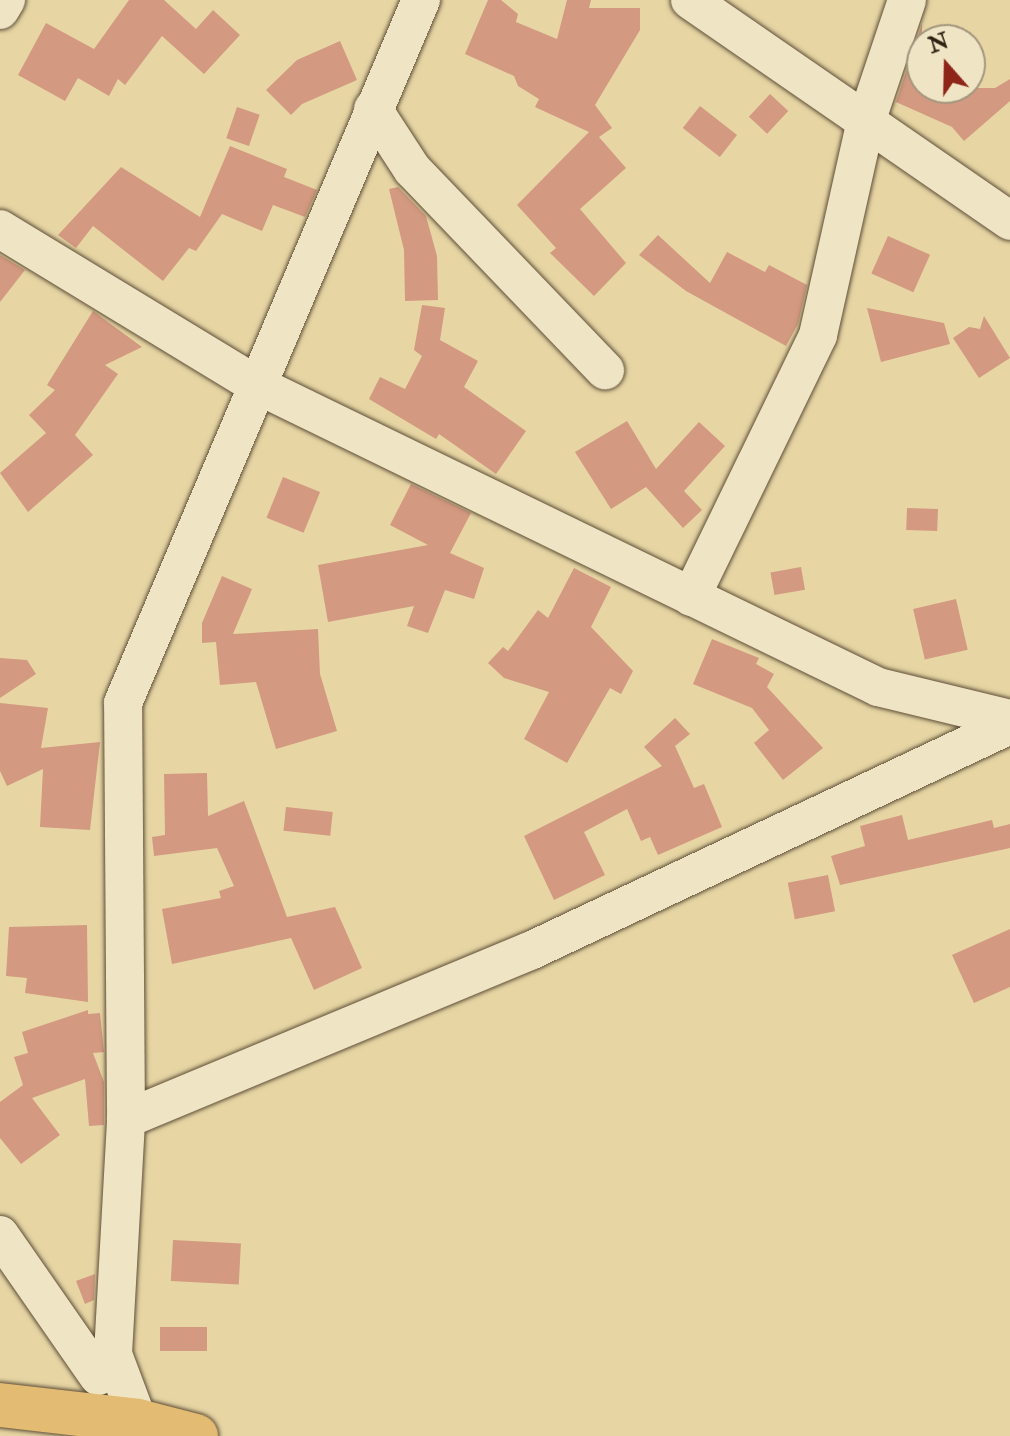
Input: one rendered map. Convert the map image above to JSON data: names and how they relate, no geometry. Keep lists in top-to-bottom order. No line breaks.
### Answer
{"north":"top"}
